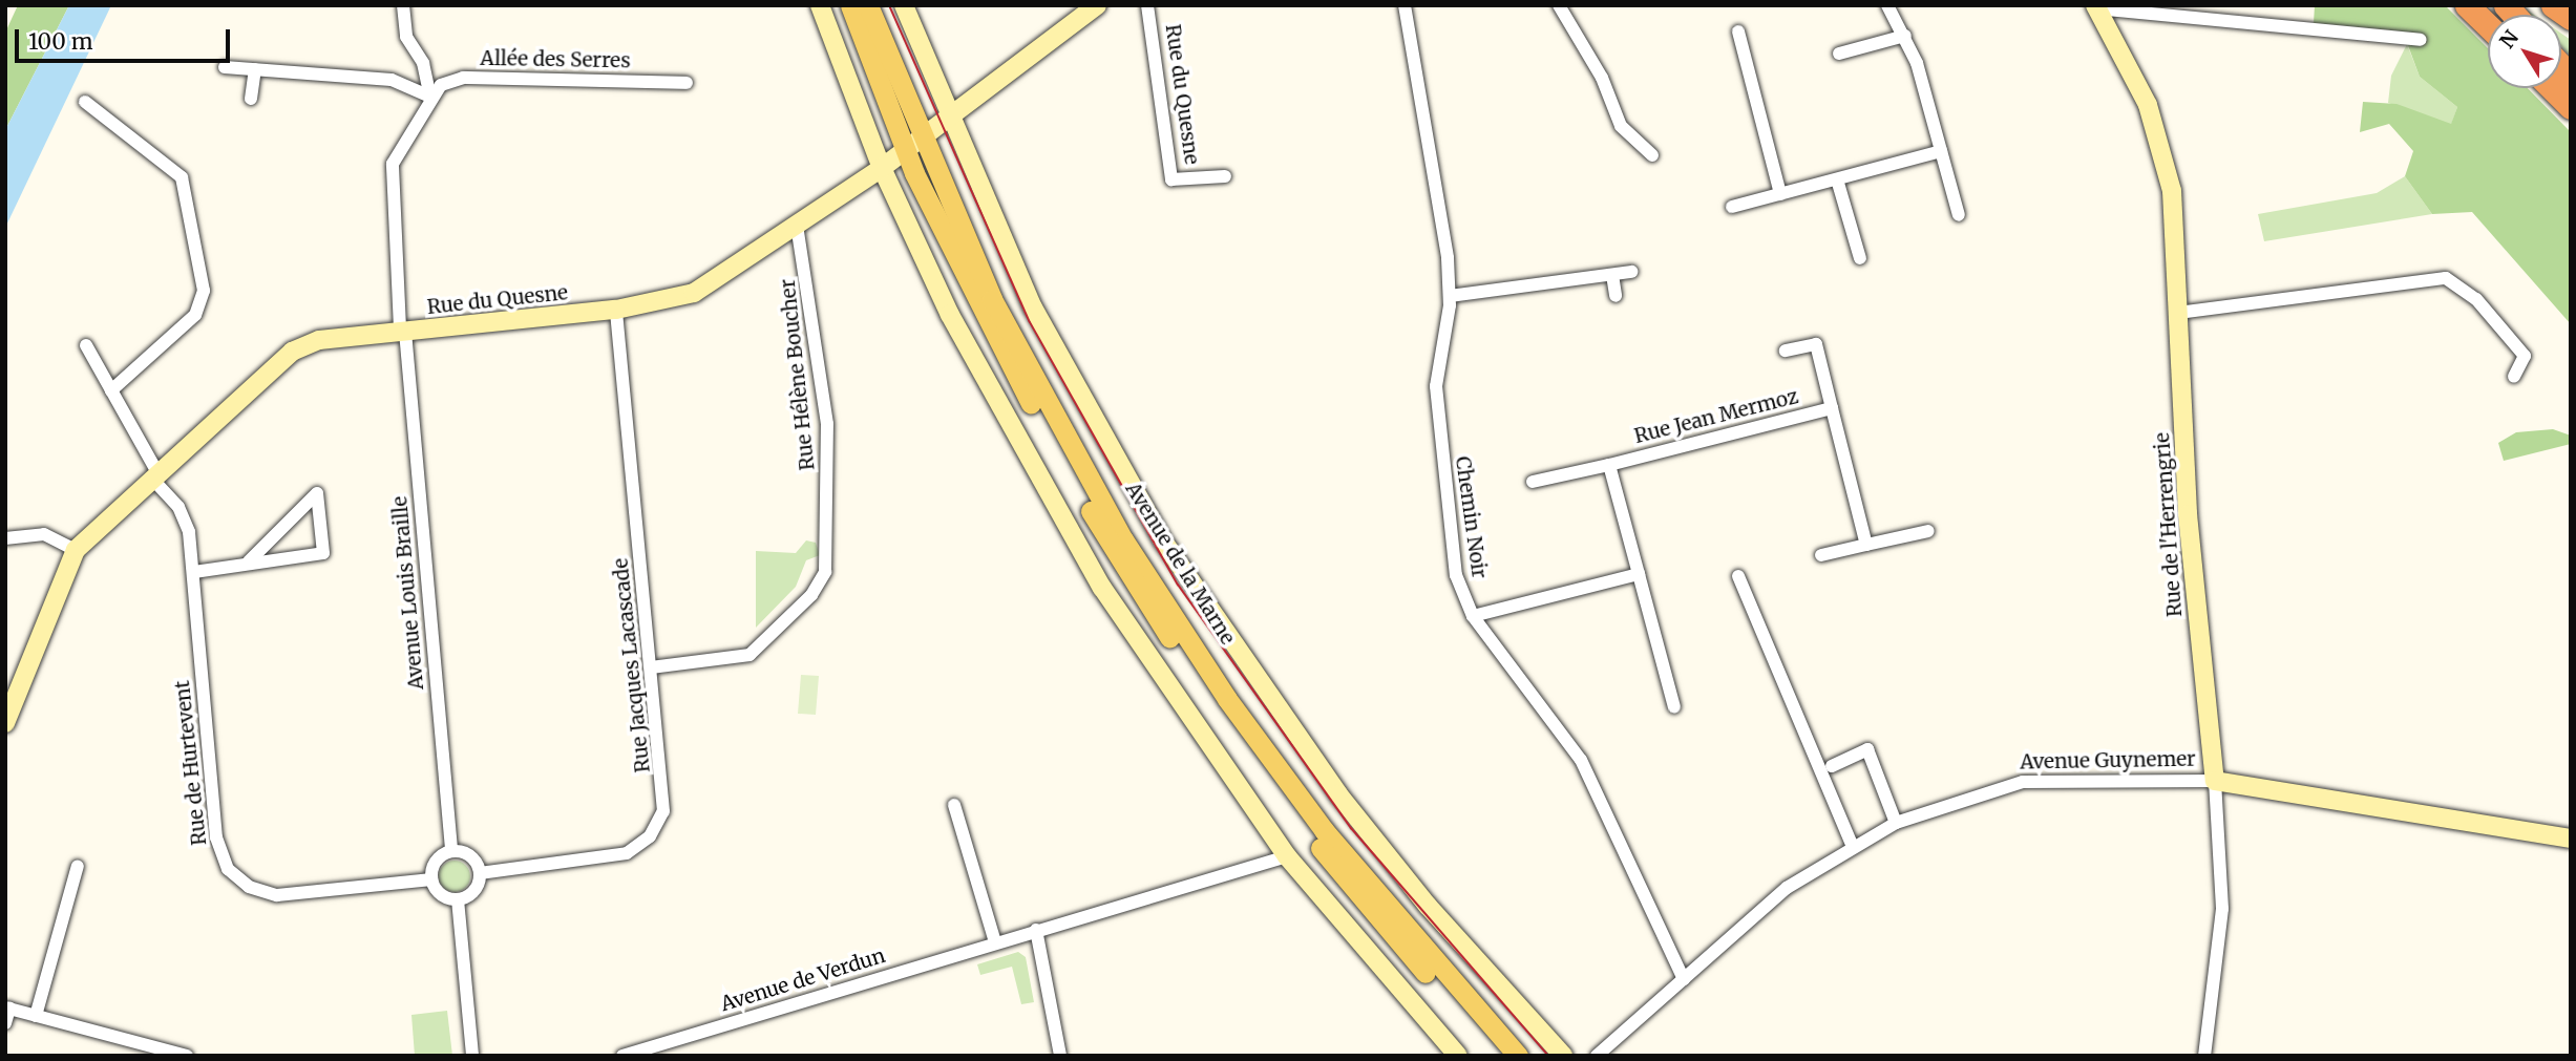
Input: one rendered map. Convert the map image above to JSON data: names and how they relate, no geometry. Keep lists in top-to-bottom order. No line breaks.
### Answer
{"streets":{"main road":["Avenue de la Marne"],"street":["Allée des Serres","Rue du Quesne","Rue Hélène Boucher","Rue Jean Mermoz","Chemin Noir","Rue de l'Herrengrie","Avenue Louis Braille","Rue Jacques Lacascade","Avenue Guynemer","Rue de Hurtevent","Avenue de Verdun"]},"crossings":[["Allée des Serres","Rue du Quesne"],["Allée des Serres","Avenue Louis Braille"],["Rue du Quesne","Rue Hélène Boucher"],["Rue du Quesne","Avenue de la Marne"],["Rue du Quesne","Avenue Louis Braille"],["Rue du Quesne","Rue Jacques Lacascade"],["Rue du Quesne","Rue de Hurtevent"],["Rue Hélène Boucher","Rue Jacques Lacascade"],["Chemin Noir","Avenue Guynemer"],["Rue de l'Herrengrie","Avenue Guynemer"],["Avenue Louis Braille","Rue Jacques Lacascade"],["Avenue Louis Braille","Rue de Hurtevent"],["Rue Jacques Lacascade","Rue de Hurtevent"]],"scale_bar":"100 m","north":"top left"}
